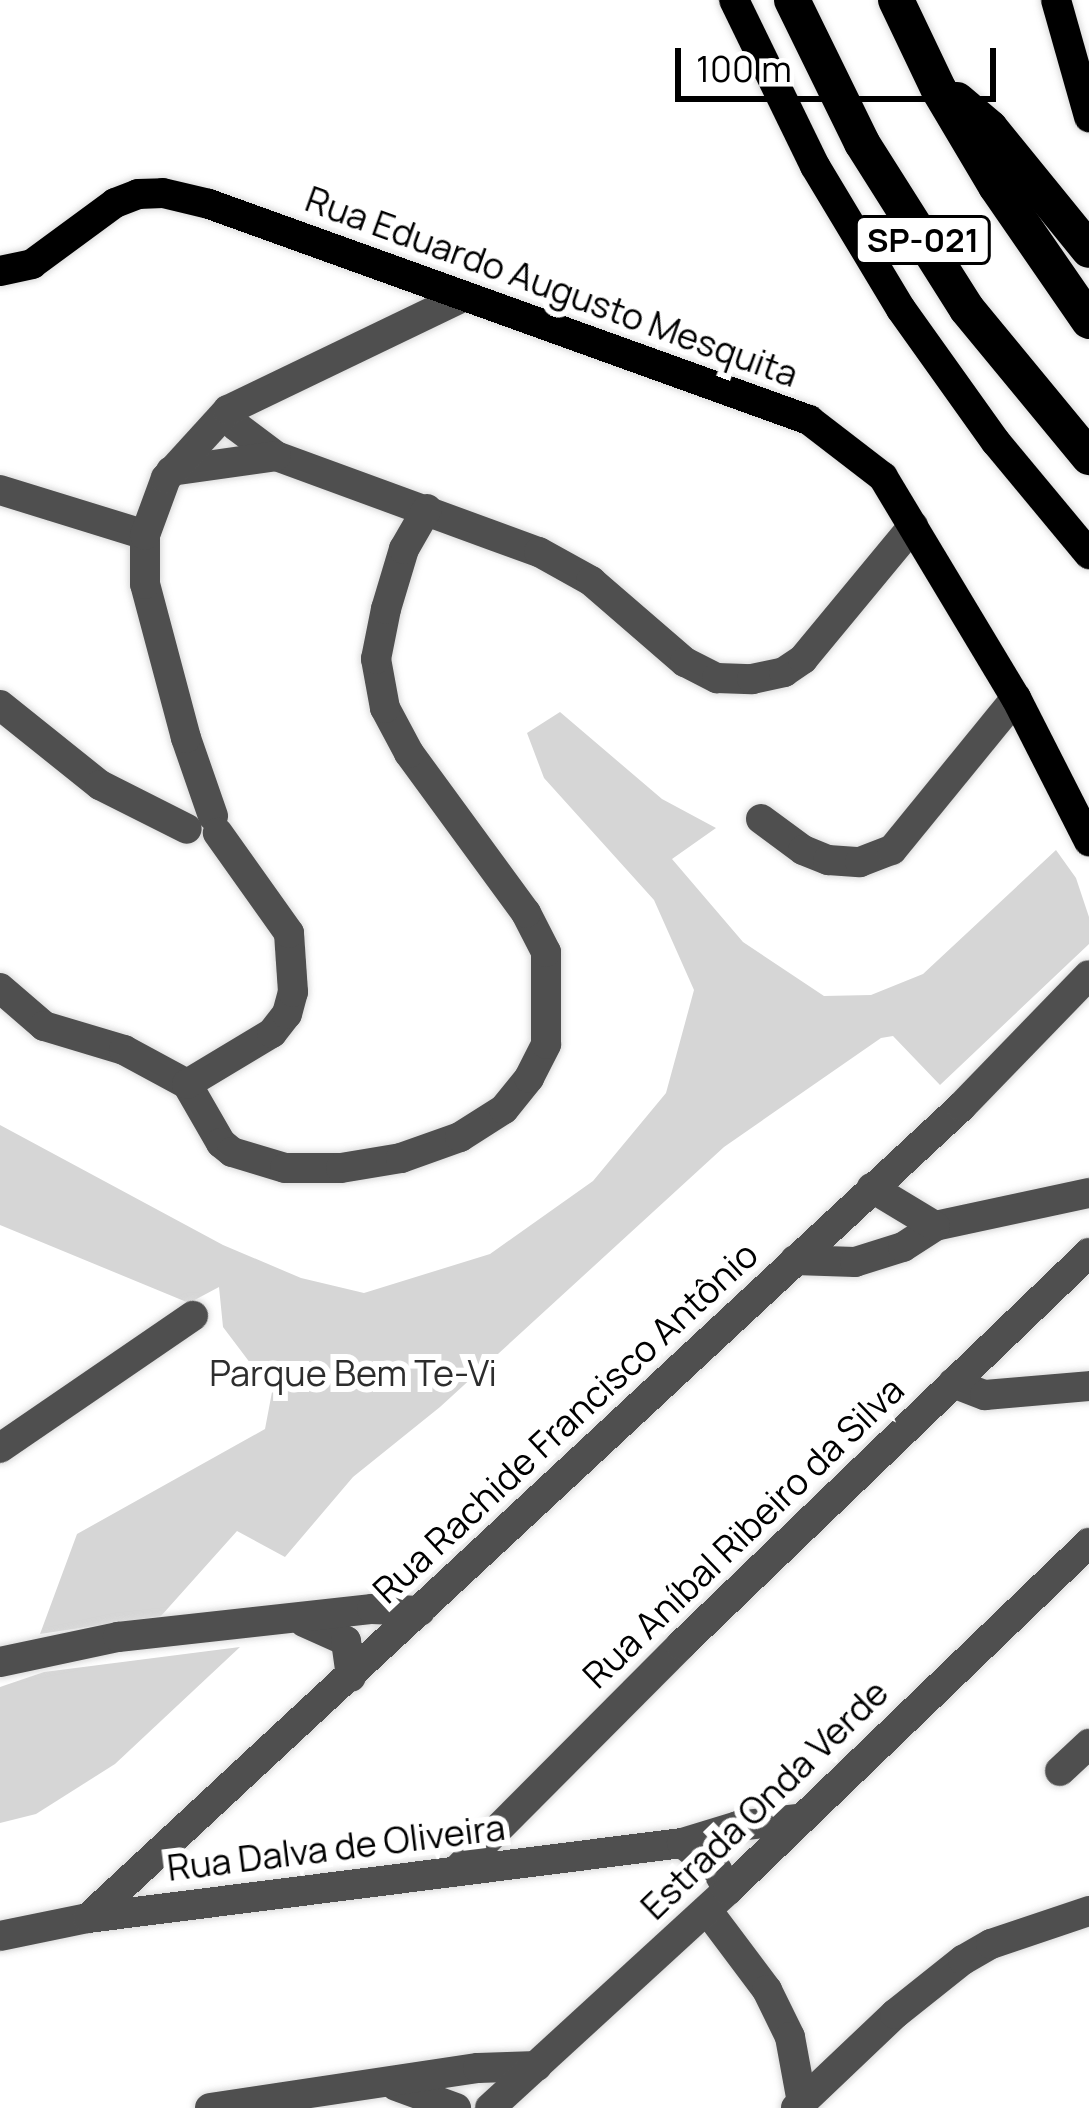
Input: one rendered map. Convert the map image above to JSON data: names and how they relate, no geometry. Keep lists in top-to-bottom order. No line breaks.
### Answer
{"streets":{"highway":["SP-021"],"main road":["Rua Eduardo Augusto Mesquita"],"street":["Rua Rachide Francisco Antônio","Rua Aníbal Ribeiro da Silva","Estrada Onda Verde","Rua Dalva de Oliveira"]},"crossings":[["Rua Rachide Francisco Antônio","Rua Dalva de Oliveira"],["Rua Aníbal Ribeiro da Silva","Rua Dalva de Oliveira"],["Estrada Onda Verde","Rua Dalva de Oliveira"]],"parks":["Parque Bem Te-Vi"],"scale_bar":"100 m"}
